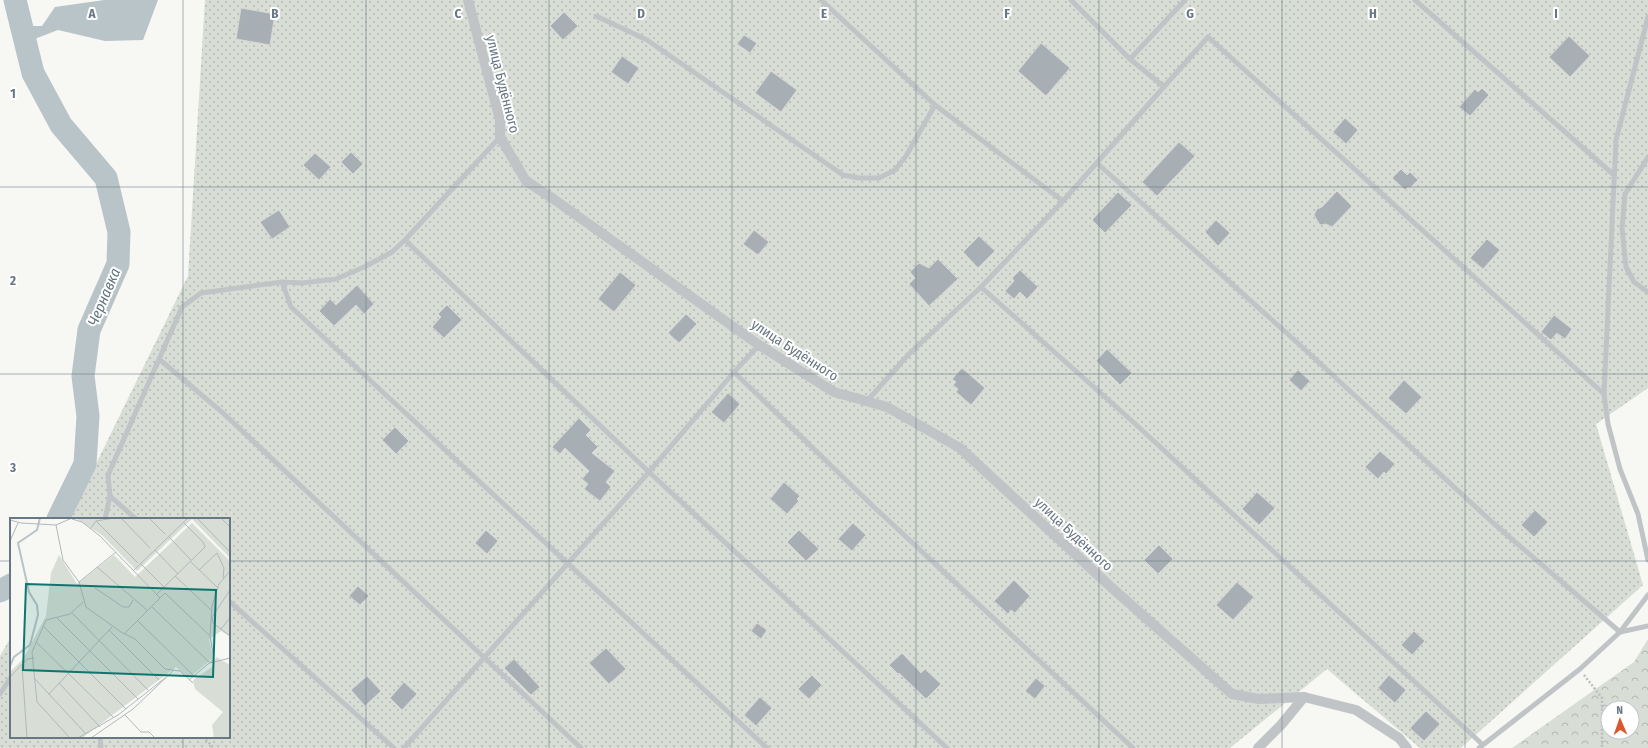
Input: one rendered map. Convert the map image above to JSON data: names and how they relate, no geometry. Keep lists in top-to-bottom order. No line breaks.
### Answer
{"streets":{"street":["улица Будённого"]},"water":["Чернавка"],"north":"top","grid":{"columns":["A","B","C","D","E","F","G","H","I"],"rows":["1","2","3"]}}
